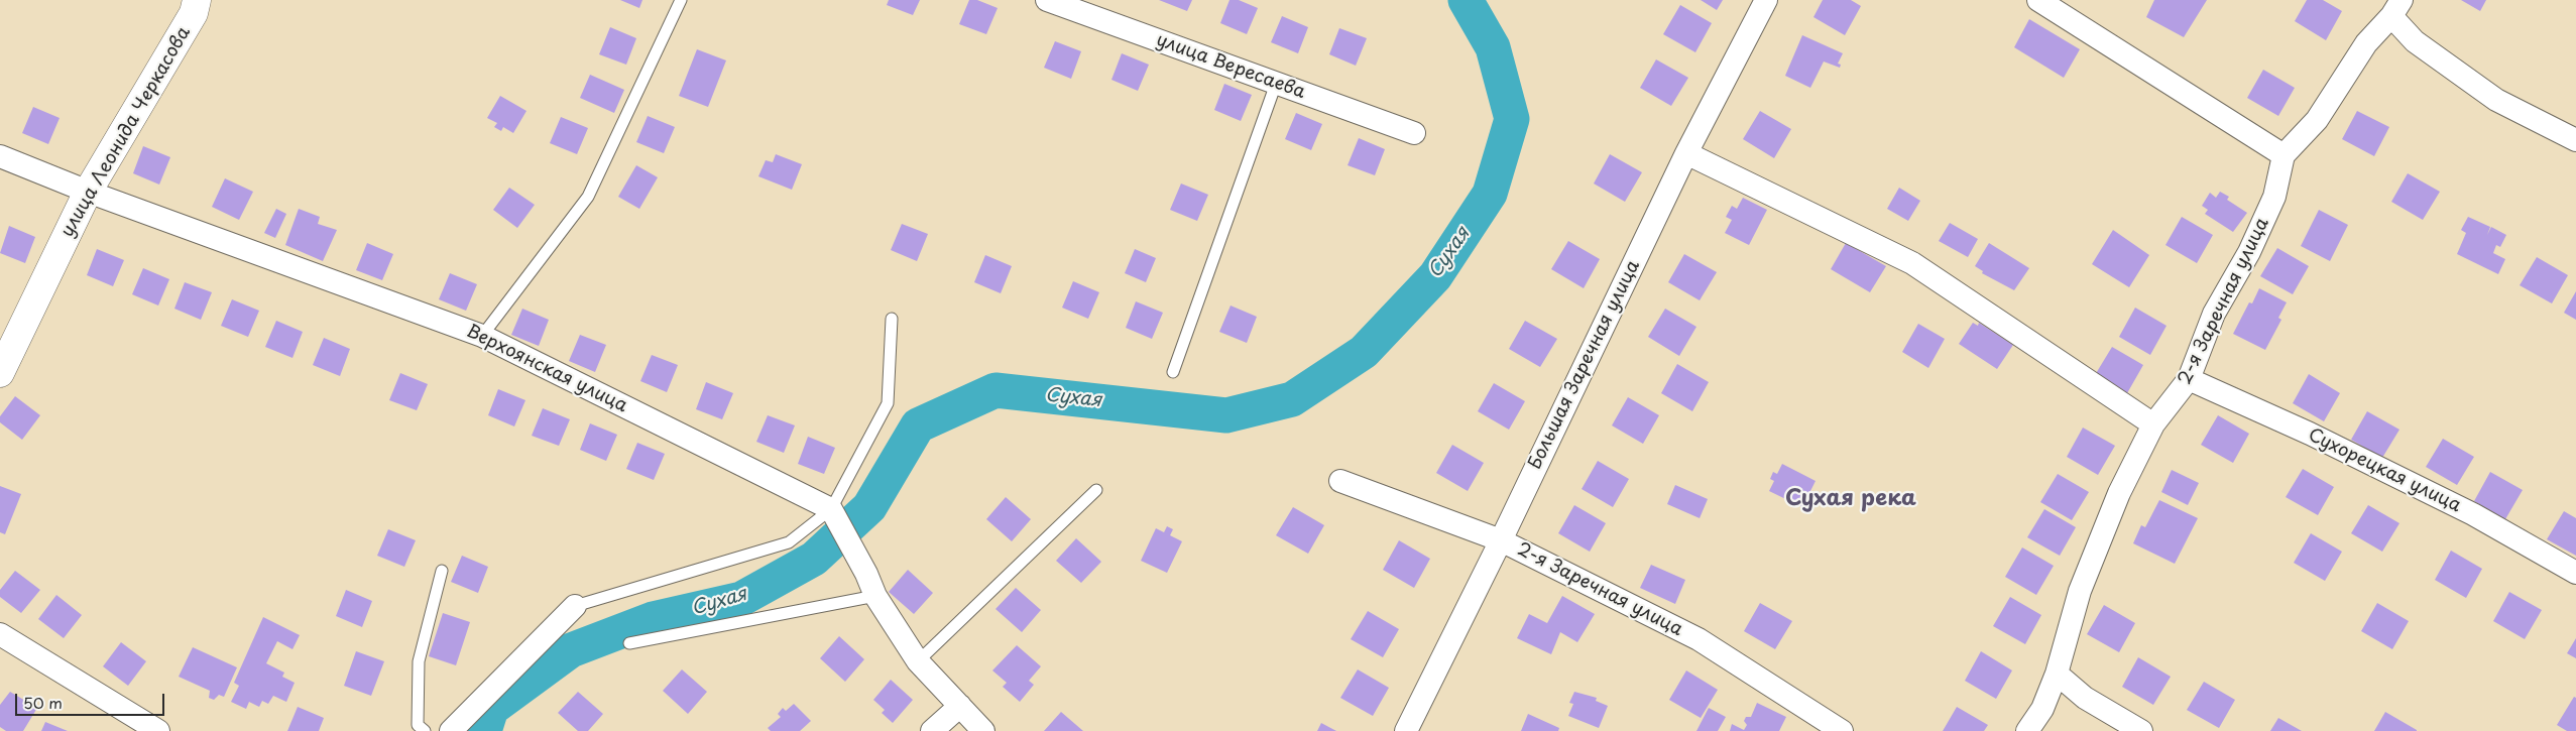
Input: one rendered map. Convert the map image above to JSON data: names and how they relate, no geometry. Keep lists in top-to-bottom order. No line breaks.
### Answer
{"streets":{"street":["улица Вересаева","улица Леонида Черкасова","2-я Заречная улица","Большая Заречная улица","Верхоянская улица","Сухорецкая улица"]},"crossings":[["улица Леонида Черкасова","Верхоянская улица"],["2-я Заречная улица","Большая Заречная улица"],["2-я Заречная улица","Сухорецкая улица"]],"districts":["Сухая река"],"water":["Сухая"],"scale_bar":"50 m"}
